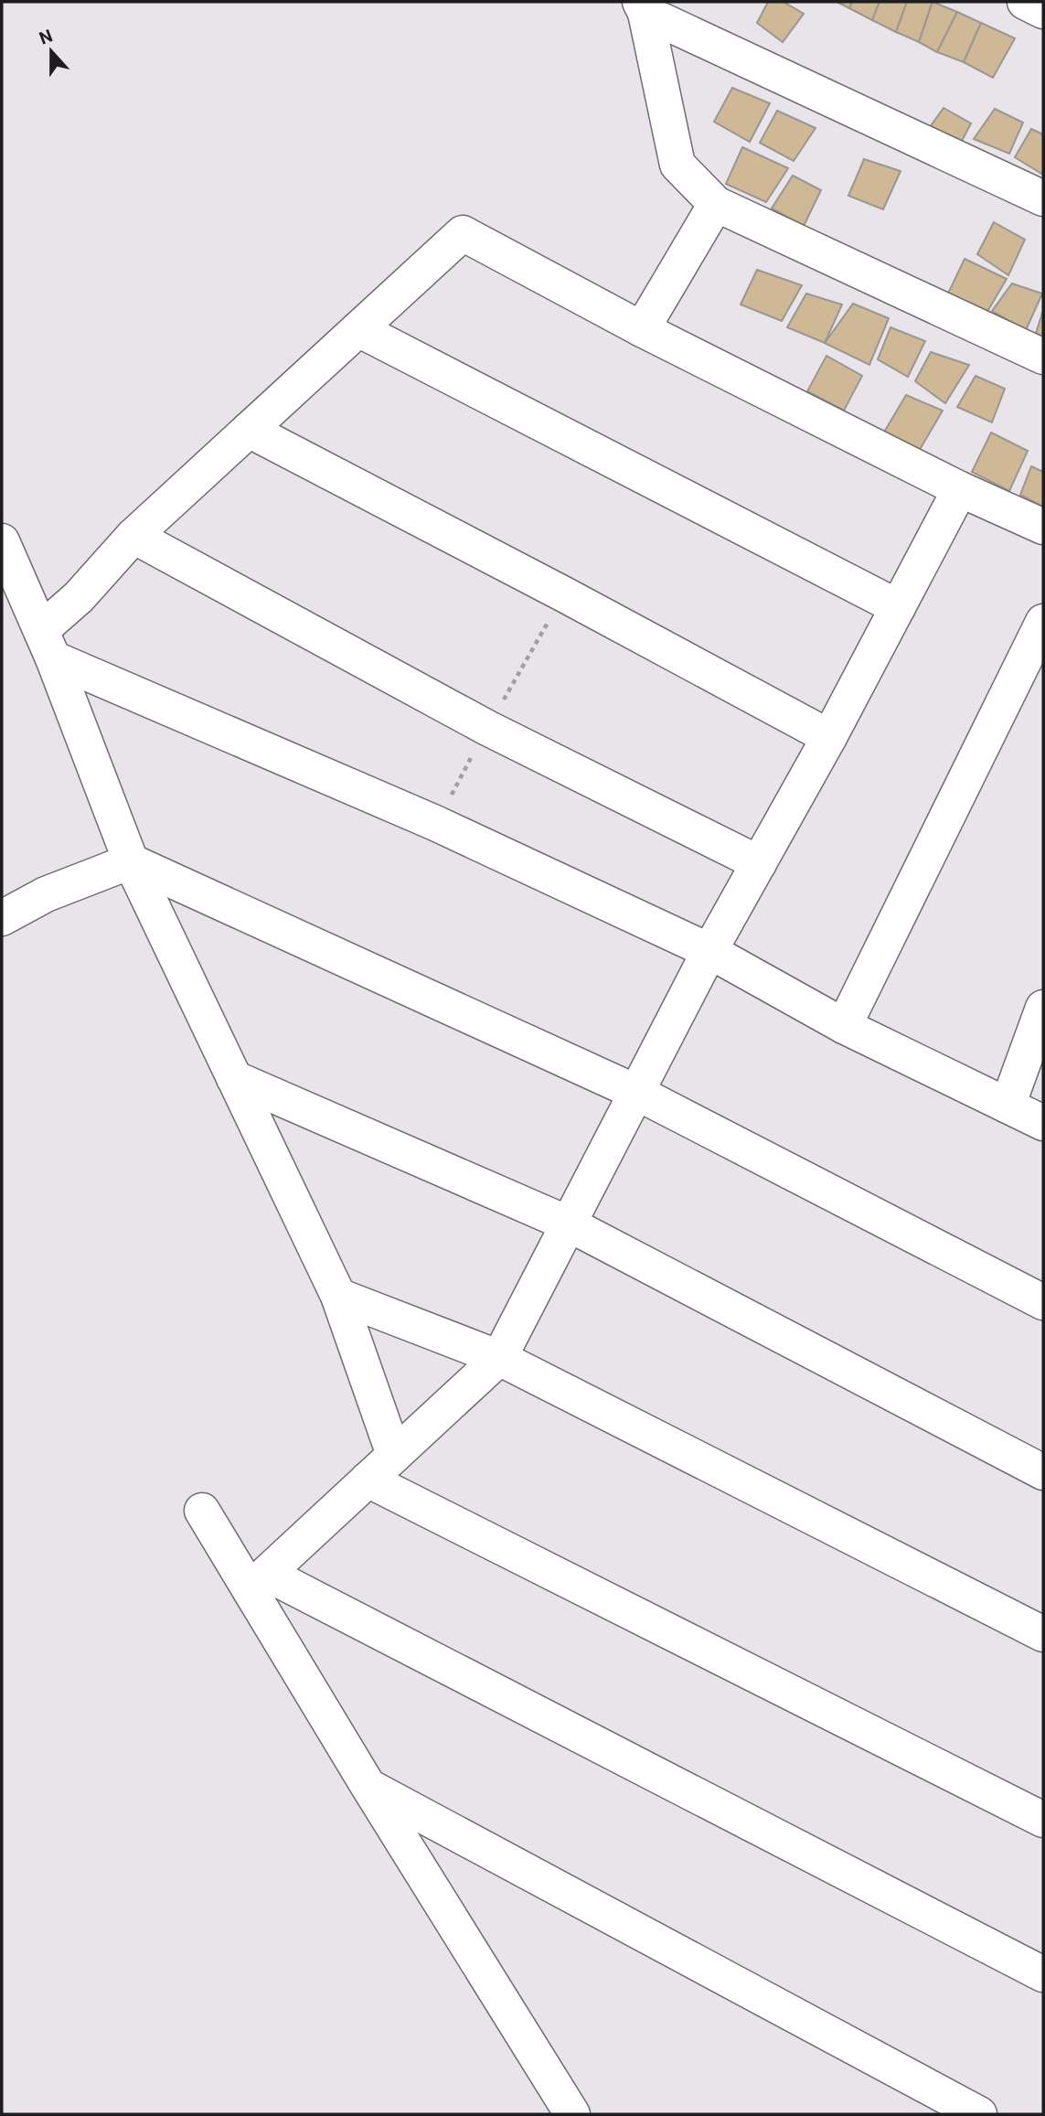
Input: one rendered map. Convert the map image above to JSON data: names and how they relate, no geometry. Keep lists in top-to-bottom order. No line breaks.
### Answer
{"north":"top"}
